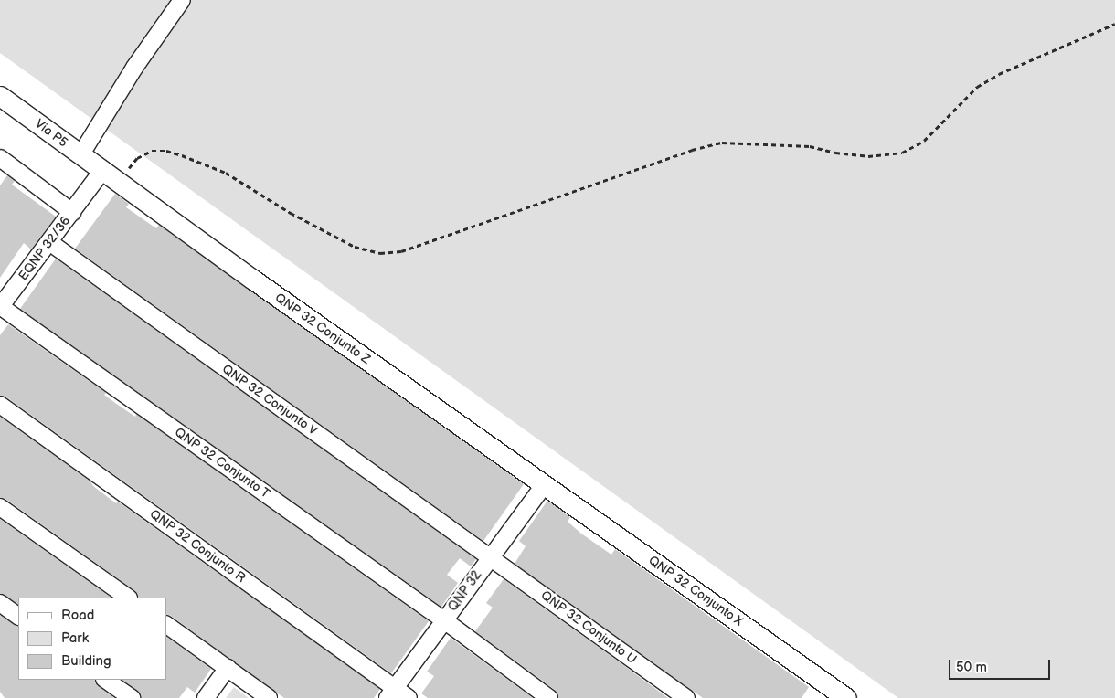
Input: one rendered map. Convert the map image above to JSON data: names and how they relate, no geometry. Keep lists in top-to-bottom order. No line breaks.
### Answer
{"streets":{"street":["Via P5","EQNP 32/36","QNP 32 Conjunto Z","QNP 32 Conjunto V","QNP 32 Conjunto T","QNP 32 Conjunto R","QNP 32","QNP 32 Conjunto X","QNP 32 Conjunto U"]},"crossings":[["Via P5","EQNP 32/36"],["Via P5","QNP 32 Conjunto Z"],["EQNP 32/36","QNP 32 Conjunto Z"],["EQNP 32/36","QNP 32 Conjunto V"],["EQNP 32/36","QNP 32 Conjunto T"],["QNP 32 Conjunto Z","QNP 32"],["QNP 32 Conjunto Z","QNP 32 Conjunto X"],["QNP 32 Conjunto V","QNP 32"],["QNP 32 Conjunto V","QNP 32 Conjunto U"],["QNP 32 Conjunto T","QNP 32"],["QNP 32 Conjunto R","QNP 32"],["QNP 32","QNP 32 Conjunto X"],["QNP 32","QNP 32 Conjunto U"]],"legend":["Road","Park","Building"],"scale_bar":"50 m"}
